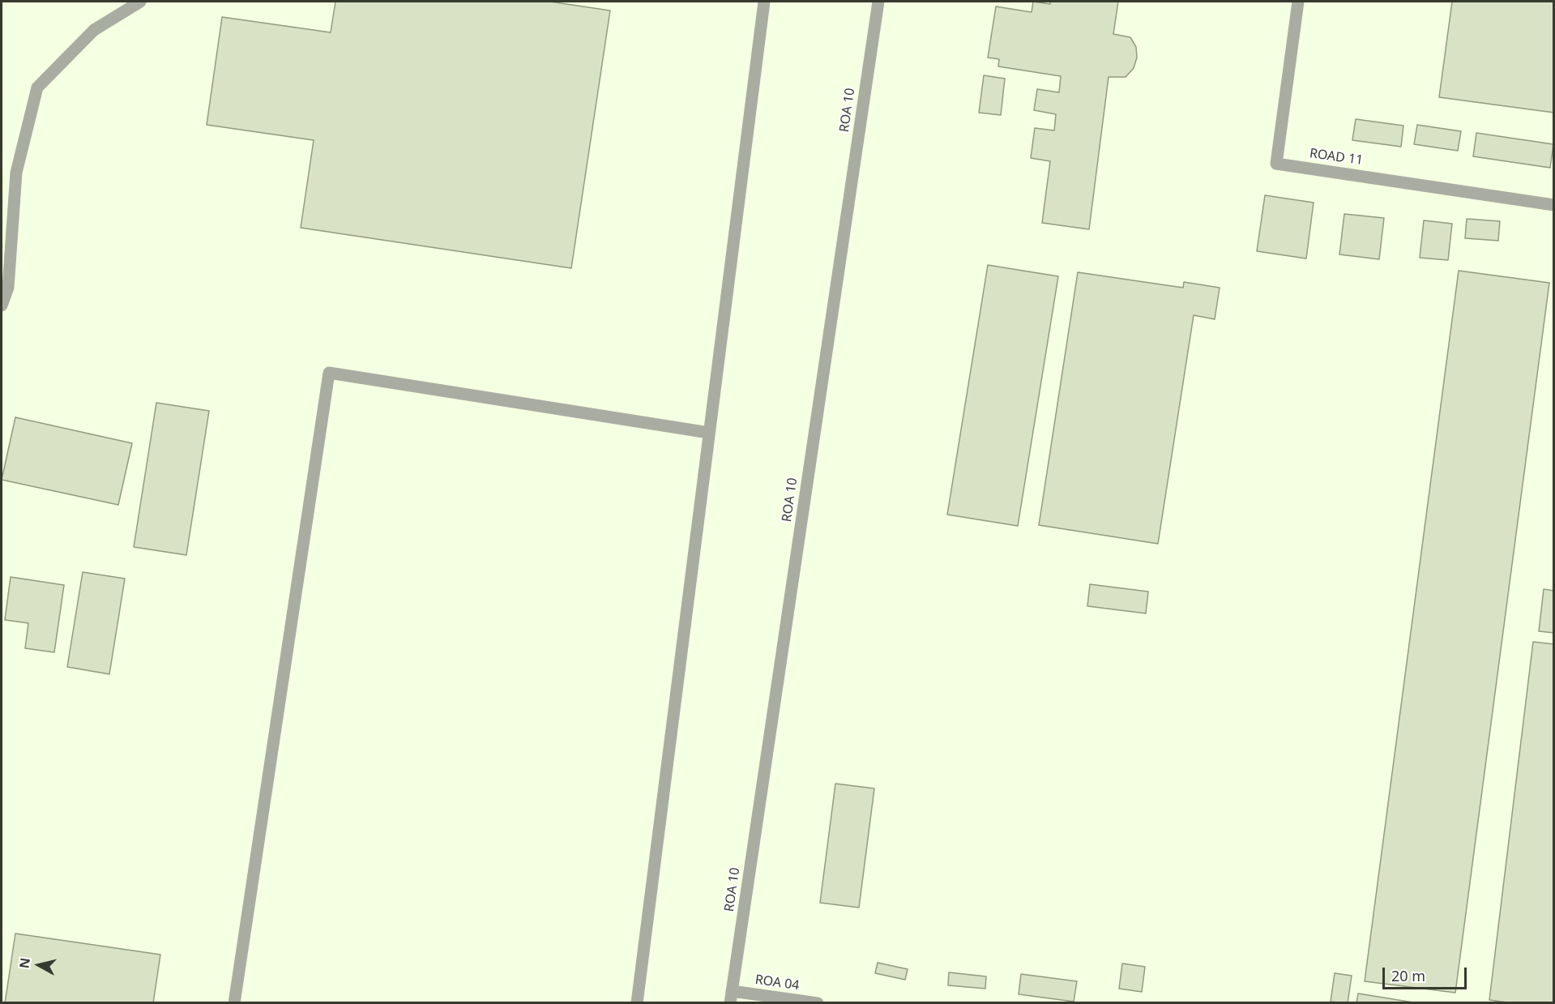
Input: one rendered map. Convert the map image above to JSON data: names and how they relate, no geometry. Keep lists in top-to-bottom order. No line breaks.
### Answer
{"streets":{"street":["ROA 10","ROAD 11","ROA 04"]},"crossings":[["ROA 10","ROA 04"]],"scale_bar":"20 m","north":"left"}
